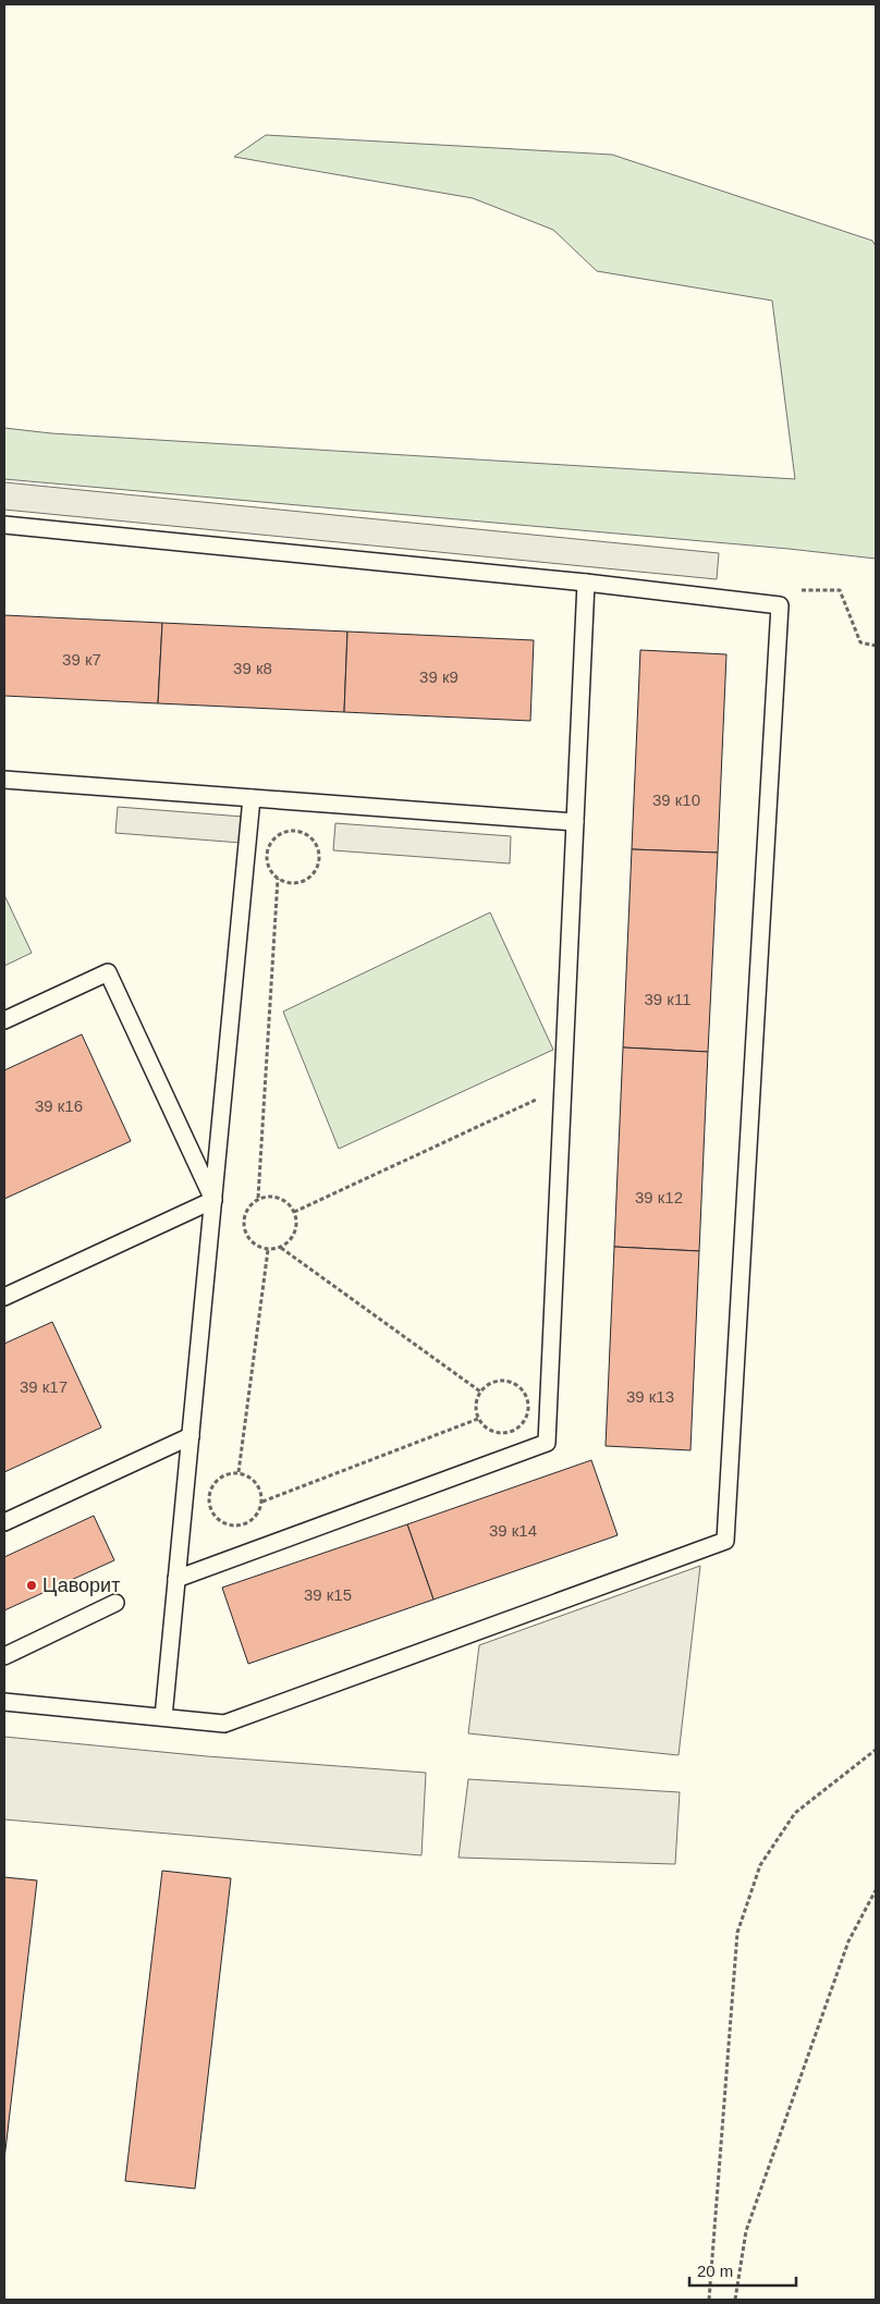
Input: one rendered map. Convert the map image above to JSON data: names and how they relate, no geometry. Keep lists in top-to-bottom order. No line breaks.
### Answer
{"places":["Цаворит"],"house_numbers":["39 к7","39 к8","39 к9","39 к10","39 к11","39 к16","39 к12","39 к17","39 к13","39 к14","39 к15"],"scale_bar":"20 m"}
